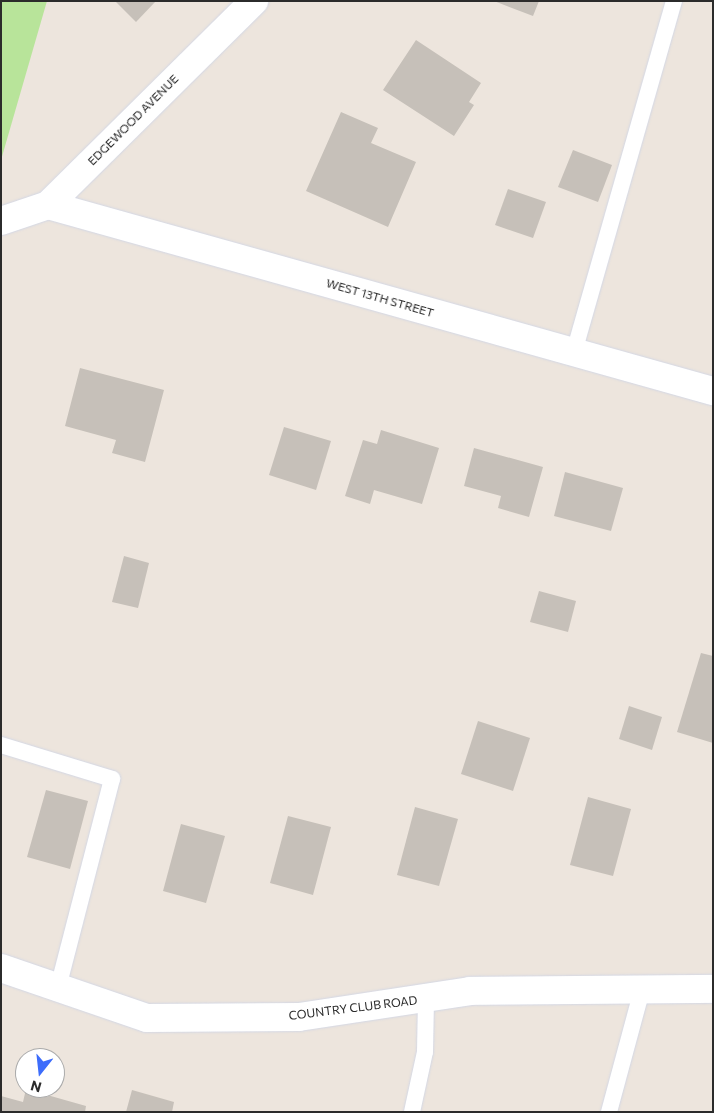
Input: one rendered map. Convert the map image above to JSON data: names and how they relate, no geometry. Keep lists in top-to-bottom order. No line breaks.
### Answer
{"streets":{"street":["EDGEWOOD AVENUE","WEST 13TH STREET","COUNTRY CLUB ROAD"]},"crossings":[["EDGEWOOD AVENUE","WEST 13TH STREET"]],"north":"bottom"}
